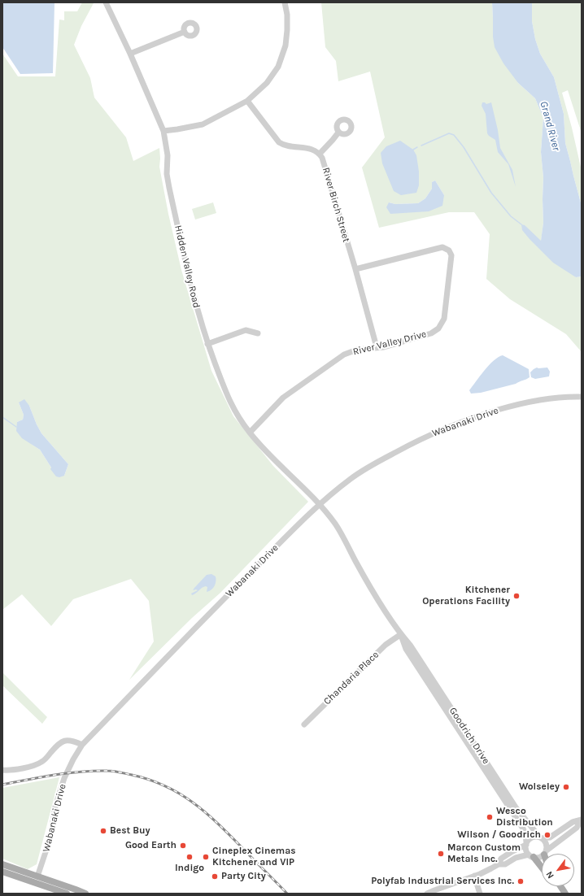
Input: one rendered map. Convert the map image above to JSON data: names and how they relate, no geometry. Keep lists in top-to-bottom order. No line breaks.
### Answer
{"streets":{"street":["River Birch Street","Hidden Valley Road","River Valley Drive","Wabanaki Drive","Chandaria Place","Goodrich Drive"]},"crossings":[["River Birch Street","River Valley Drive"],["Hidden Valley Road","River Valley Drive"],["Hidden Valley Road","Wabanaki Drive"],["Hidden Valley Road","Goodrich Drive"],["Wabanaki Drive","Goodrich Drive"],["Chandaria Place","Goodrich Drive"]],"water":["Grand River"],"places":["Kitchener Operations Facility","Wolseley","Wesco Distribution","Best Buy","Wilson / Goodrich","Good Earth","Marcon Custom Metals Inc.","Indigo","Cineplex Cinemas Kitchener and VIP","Party City","Polyfab Industrial Services Inc."],"north":"bottom left"}
